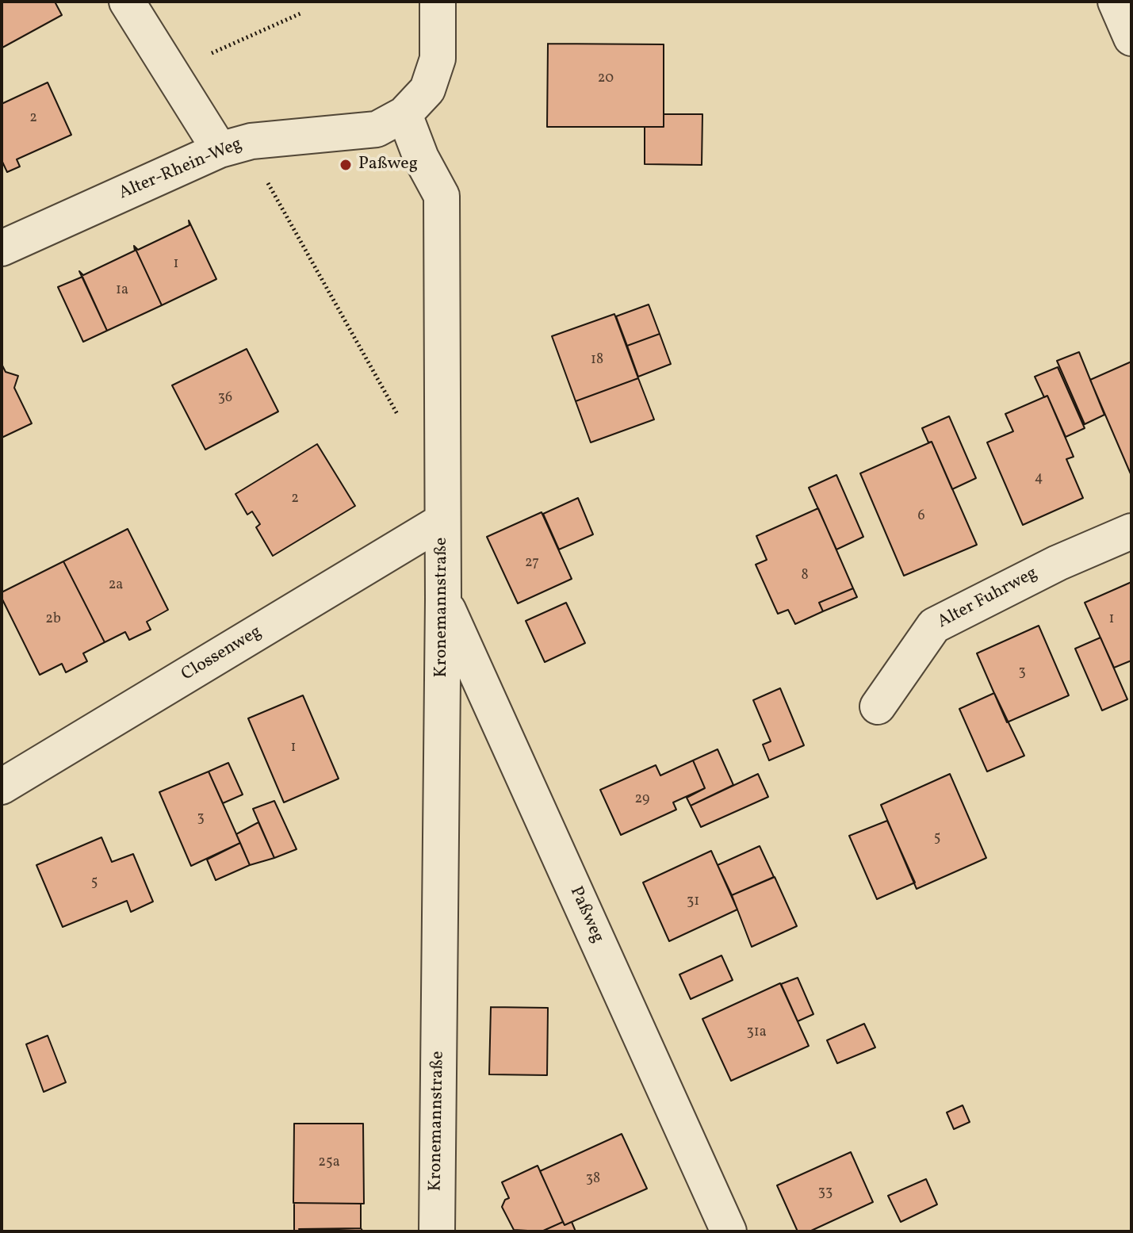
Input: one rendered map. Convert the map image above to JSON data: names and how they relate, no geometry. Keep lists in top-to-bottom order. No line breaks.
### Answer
{"streets":{"street":["Alter-Rhein-Weg","Alter Fuhrweg","Kronemannstraße","Clossenweg","Paßweg"]},"crossings":[["Alter-Rhein-Weg","Kronemannstraße"],["Kronemannstraße","Clossenweg"],["Kronemannstraße","Paßweg"]],"places":["Paßweg"],"house_numbers":["20","2","1","1a","18","36","4","2","6","27","8","2a","2b","1","3","1","29","3","5","5","31","31a","25a","38","33"]}
